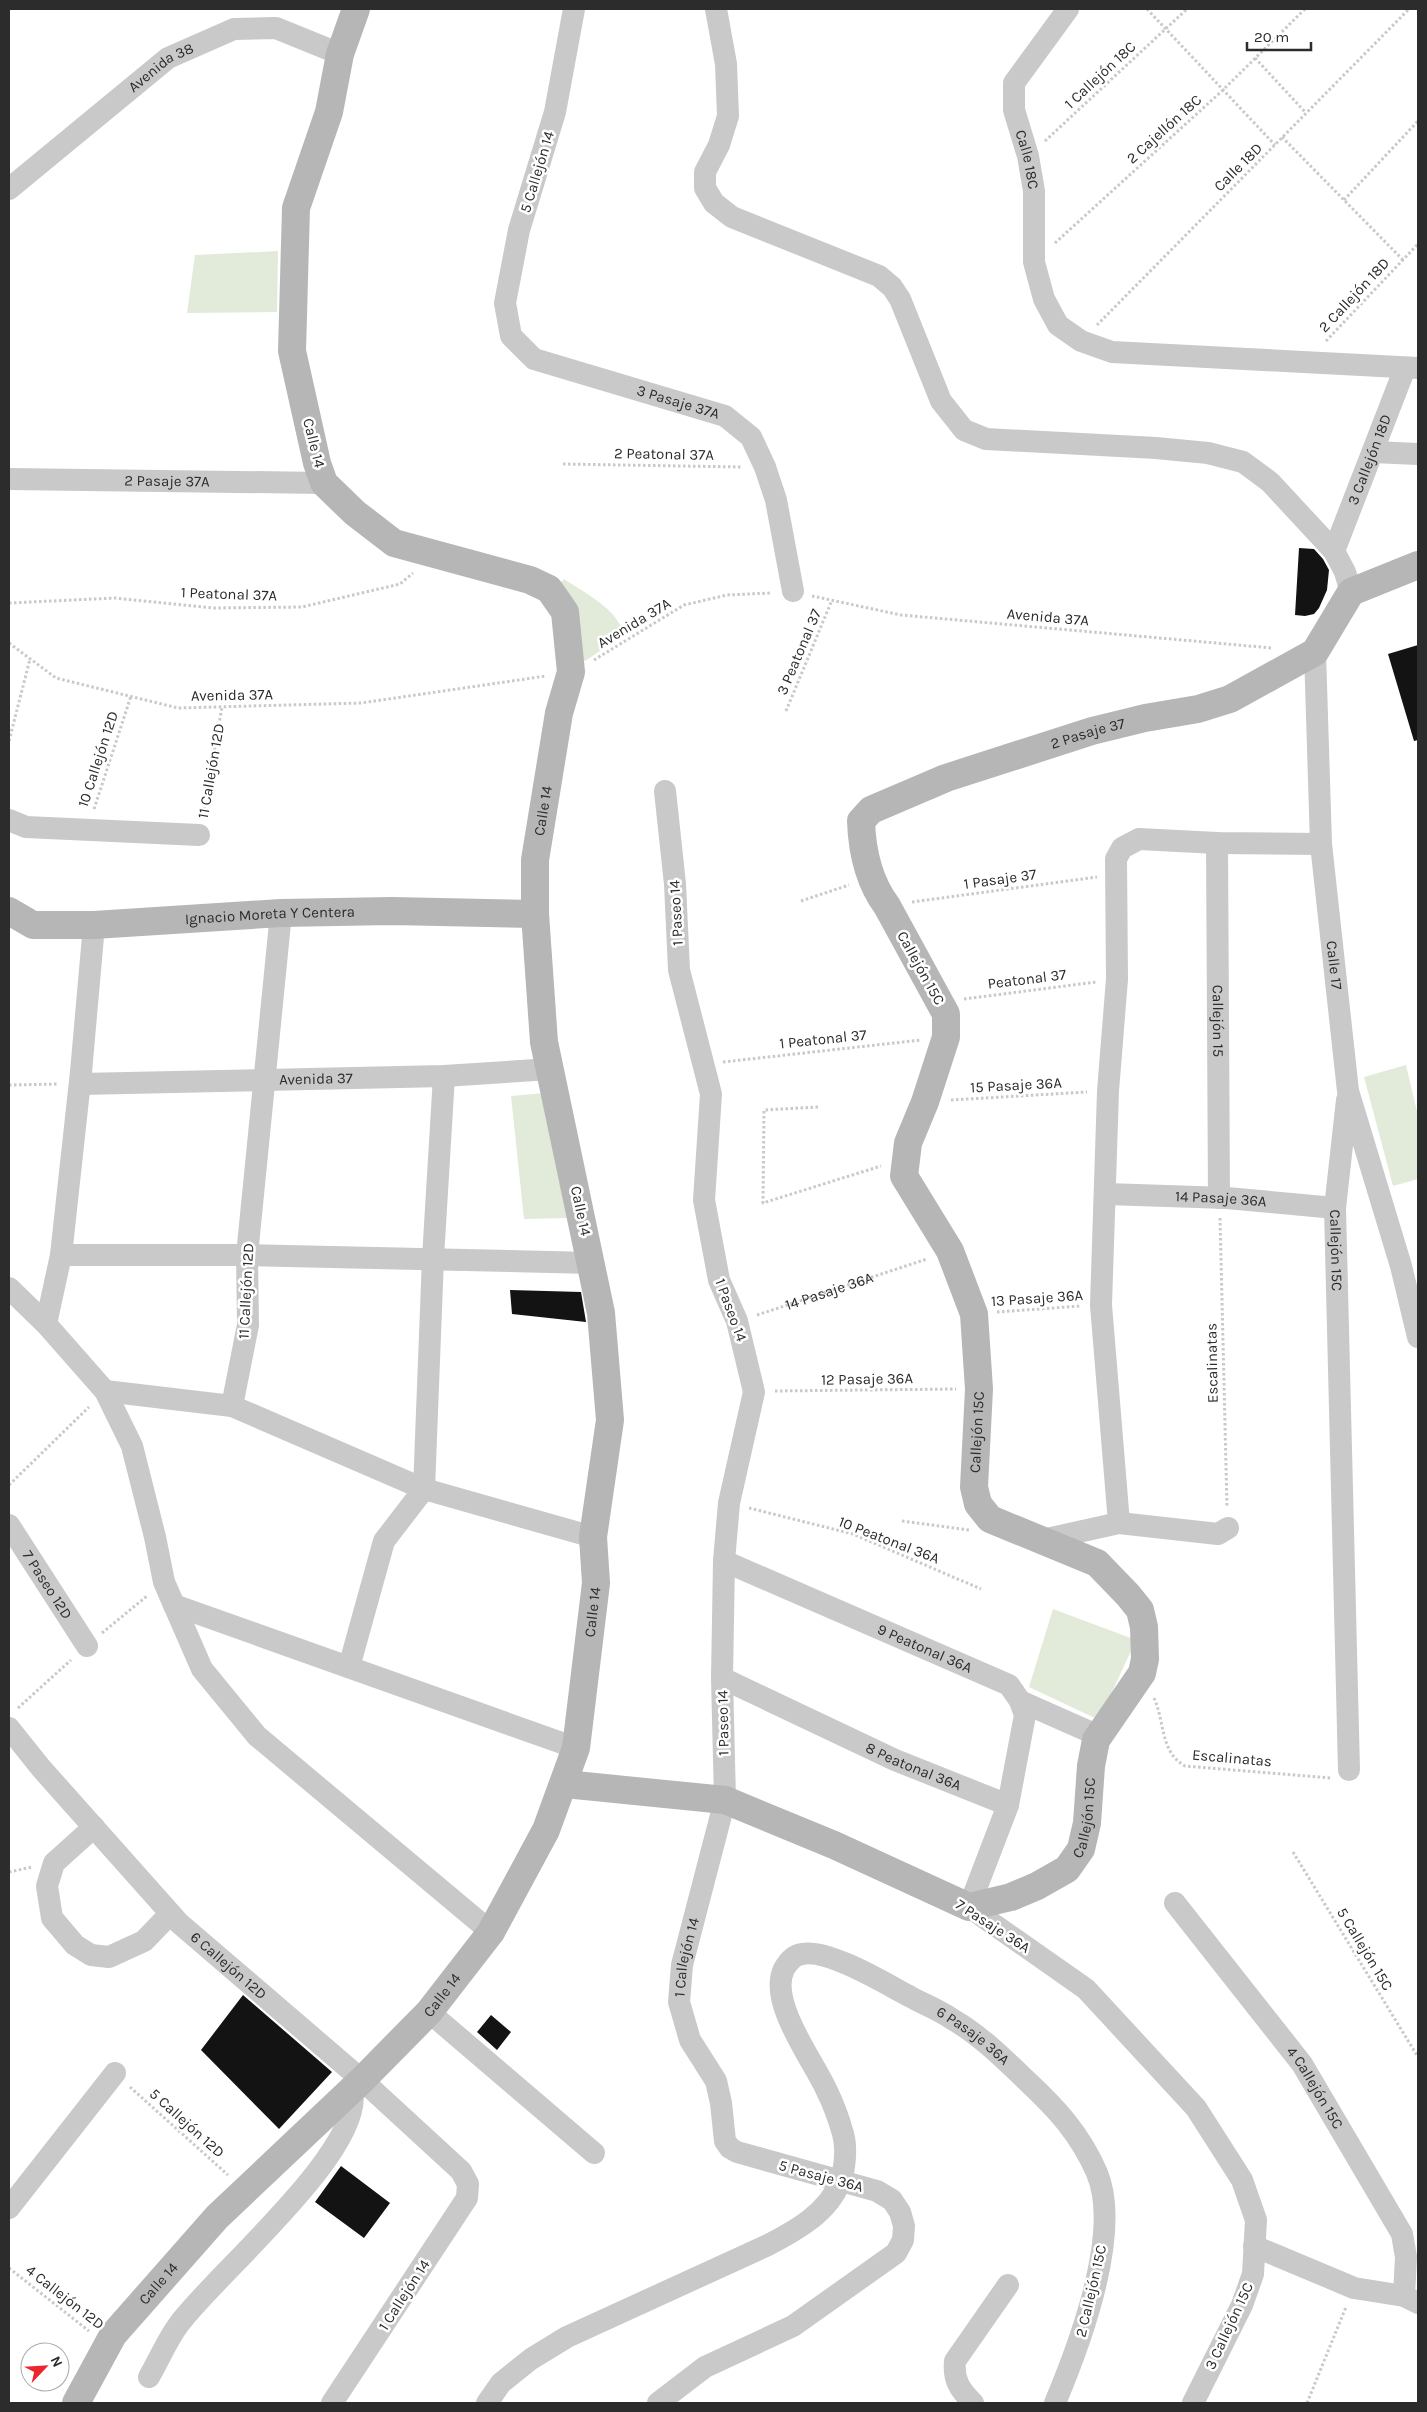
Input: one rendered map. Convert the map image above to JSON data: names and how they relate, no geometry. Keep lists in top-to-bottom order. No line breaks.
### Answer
{"streets":{"street":["Avenida 38","Calle 18C","5 Callejón 14","3 Pasaje 37A","Calle 14","3 Callejón 18D","2 Pasaje 37A","2 Pasaje 37","11 Callejón 12D","1 Paseo 14","Ignacio Moreta Y Centera","Calle 17","Callejón 15C","Callejón 15","Avenida 37","14 Pasaje 36A","7 Paseo 12D","9 Peatonal 36A","8 Peatonal 36A","7 Pasaje 36A","1 Callejón 14","6 Callejón 12D","6 Pasaje 36A","4 Callejón 15C","5 Pasaje 36A","2 Callejón 15C","3 Callejón 15C"],"path":["1 Callejón 18C","2 Cajellón 18C","Calle 18D","2 Callejón 18D","2 Peatonal 37A","1 Peatonal 37A","Avenida 37A","3 Peatonal 37","10 Callejón 12D","1 Pasaje 37","Peatonal 37","1 Peatonal 37","15 Pasaje 36A","13 Pasaje 36A","Escalinatas","12 Pasaje 36A","10 Peatonal 36A","5 Callejón 15C","5 Callejón 12D","4 Callejón 12D"]},"crossings":[["Avenida 38","Calle 14"],["1 Callejón 18C","Calle 18C"],["2 Cajellón 18C","Calle 18C"],["Calle 18C","Calle 18D"],["5 Callejón 14","3 Pasaje 37A"],["3 Pasaje 37A","2 Peatonal 37A"],["3 Pasaje 37A","Avenida 37A"],["Calle 14","2 Pasaje 37A"],["Calle 14","1 Peatonal 37A"],["Calle 14","Avenida 37A"],["Calle 14","Ignacio Moreta Y Centera"],["Calle 14","Avenida 37"],["Calle 14","7 Pasaje 36A"],["Calle 14","6 Callejón 12D"],["Calle 14","5 Callejón 12D"],["Calle 14","4 Callejón 12D"],["Avenida 37A","3 Peatonal 37"],["Avenida 37A","10 Callejón 12D"],["Avenida 37A","11 Callejón 12D"],["2 Pasaje 37","Calle 17"],["2 Pasaje 37","Callejón 15C"],["11 Callejón 12D","Ignacio Moreta Y Centera"],["11 Callejón 12D","Avenida 37"],["1 Pasaje 37","Callejón 15C"],["1 Paseo 14","1 Peatonal 37"],["1 Paseo 14","14 Pasaje 36A"],["1 Paseo 14","12 Pasaje 36A"],["1 Paseo 14","10 Peatonal 36A"],["1 Paseo 14","9 Peatonal 36A"],["1 Paseo 14","8 Peatonal 36A"],["1 Paseo 14","7 Pasaje 36A"],["1 Paseo 14","1 Callejón 14"],["Calle 17","Callejón 15C"],["Callejón 15C","Peatonal 37"],["Callejón 15C","1 Peatonal 37"],["Callejón 15C","15 Pasaje 36A"],["Callejón 15C","14 Pasaje 36A"],["Callejón 15C","13 Pasaje 36A"],["Callejón 15C","Escalinatas"],["Callejón 15C","12 Pasaje 36A"],["Callejón 15C","7 Pasaje 36A"],["Callejón 15","14 Pasaje 36A"],["Callejón 15","Escalinatas"],["14 Pasaje 36A","Escalinatas"],["7 Pasaje 36A","1 Callejón 14"],["7 Pasaje 36A","3 Callejón 15C"],["1 Callejón 14","6 Callejón 12D"],["1 Callejón 14","5 Pasaje 36A"],["6 Pasaje 36A","5 Pasaje 36A"],["6 Pasaje 36A","2 Callejón 15C"]],"scale_bar":"20 m","north":"top right"}
